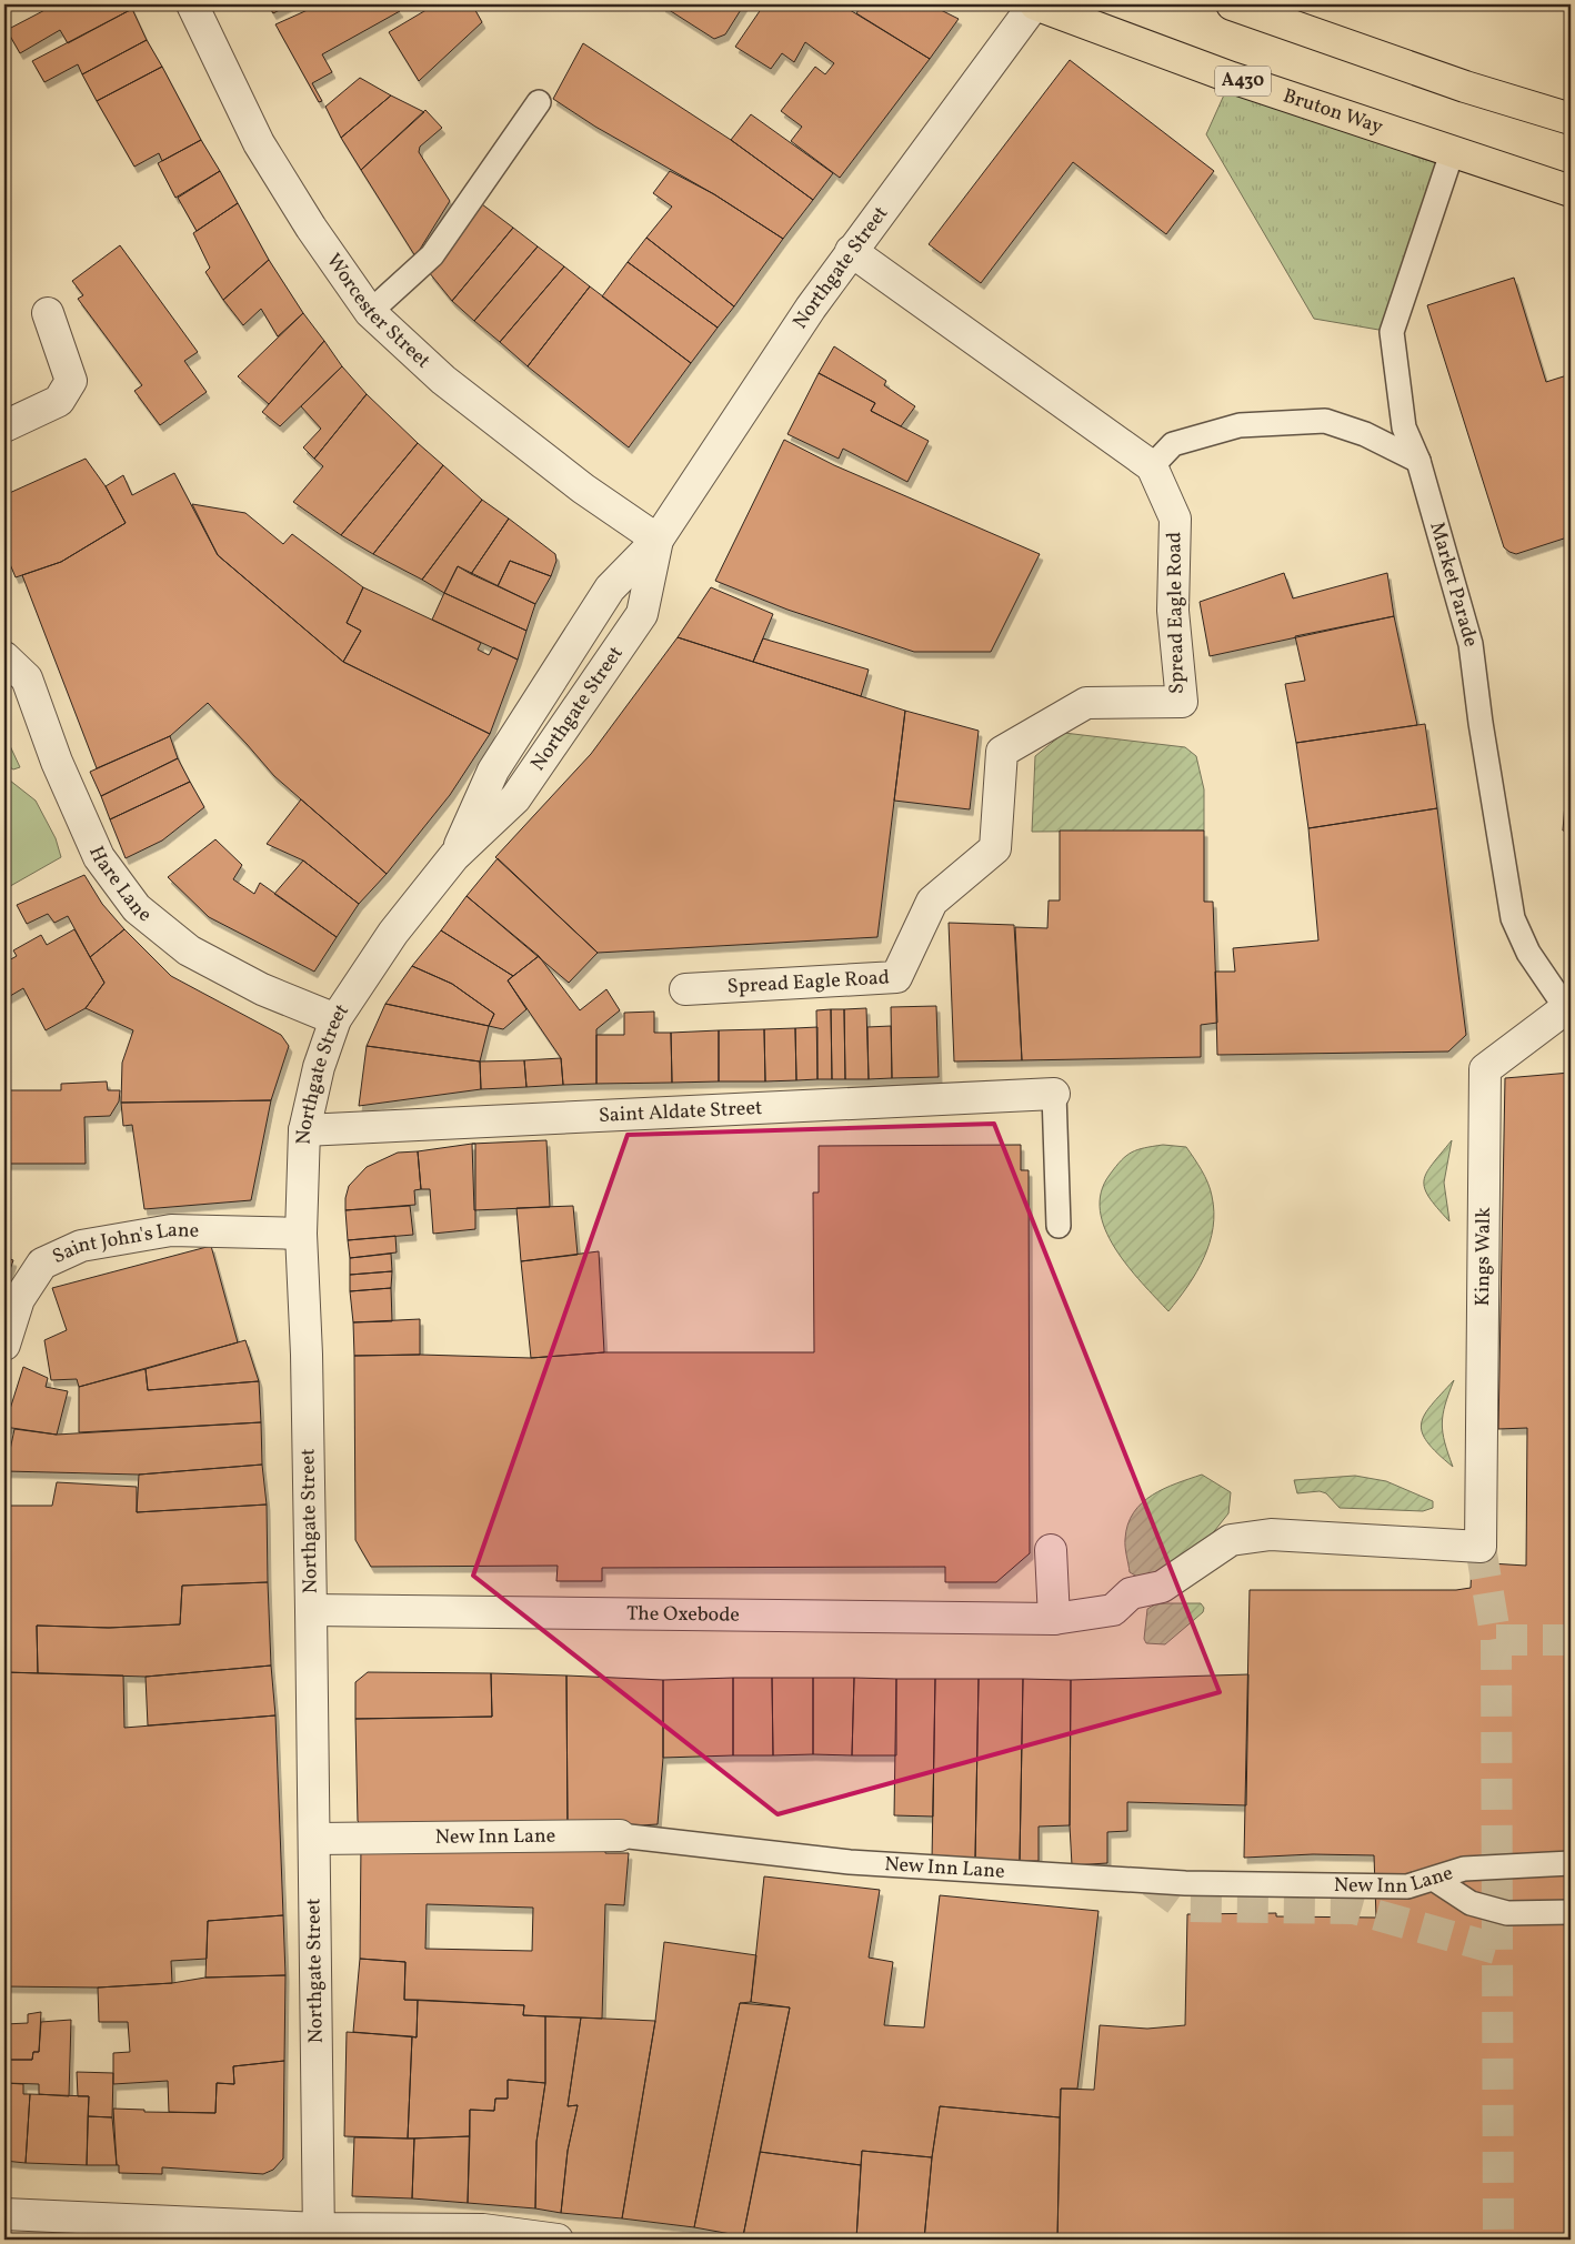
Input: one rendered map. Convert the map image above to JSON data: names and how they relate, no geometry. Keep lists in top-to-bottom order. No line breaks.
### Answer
{"streets":{"main road":["A430","Bruton Way"],"street":["Northgate Street","Worcester Street","Spread Eagle Road","Hare Lane","Saint Aldate Street","Saint John's Lane","Kings Walk","The Oxebode","New Inn Lane"],"lane":["Market Parade"]},"crossings":[["Bruton Way","Northgate Street"],["Bruton Way","Market Parade"],["Northgate Street","Worcester Street"],["Northgate Street","Hare Lane"],["Northgate Street","Saint Aldate Street"],["Northgate Street","Saint John's Lane"],["Northgate Street","The Oxebode"],["Northgate Street","New Inn Lane"],["Market Parade","Kings Walk"],["Kings Walk","The Oxebode"]]}
